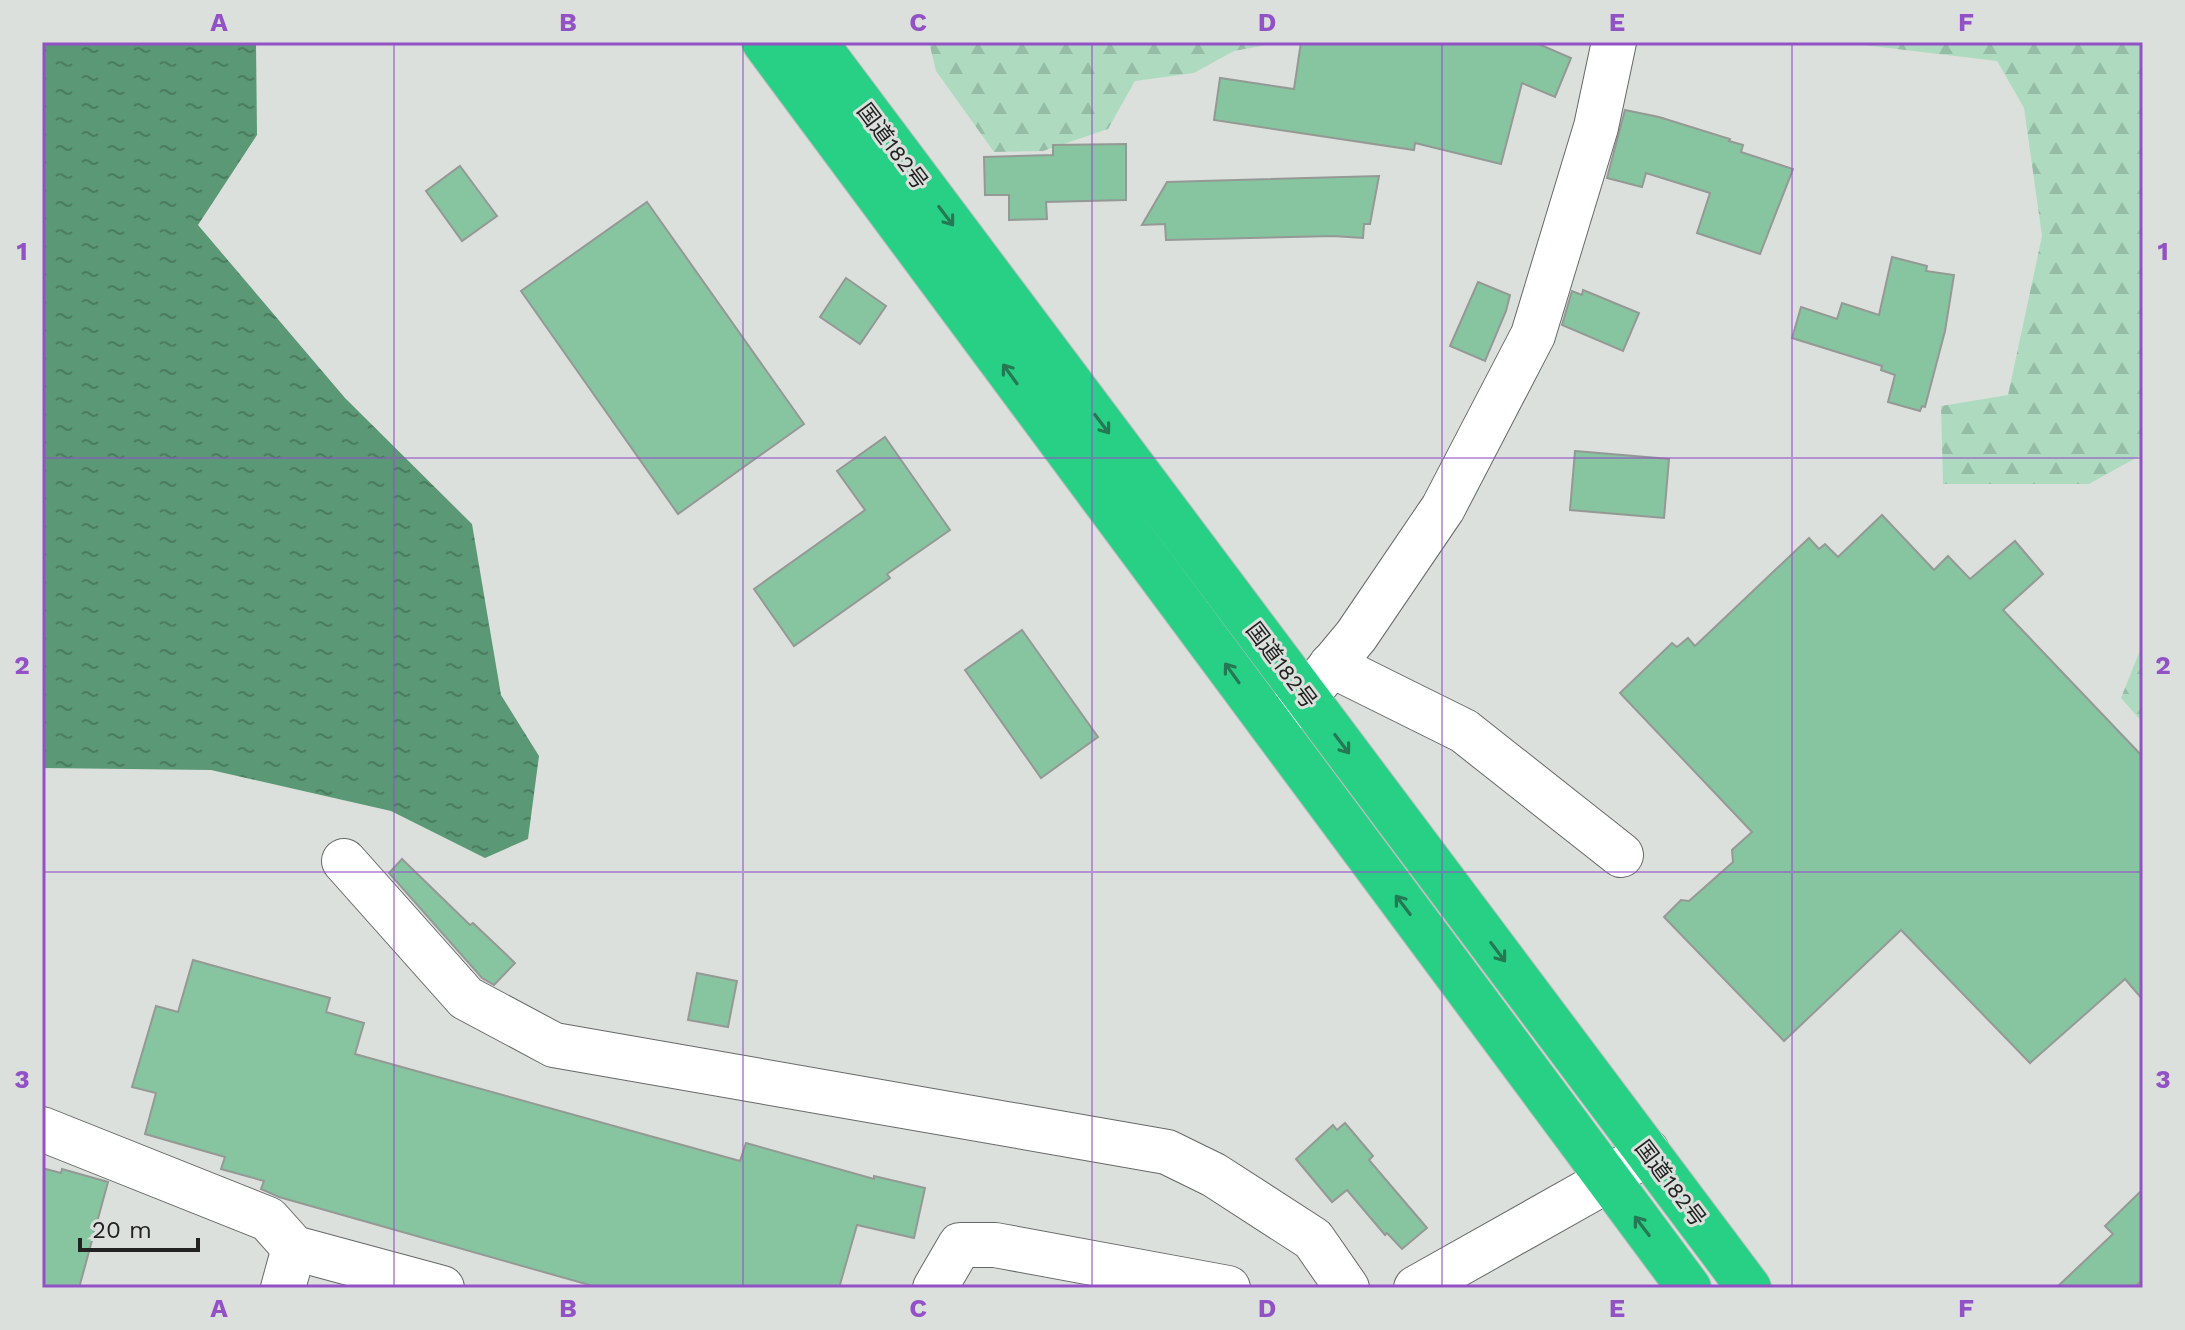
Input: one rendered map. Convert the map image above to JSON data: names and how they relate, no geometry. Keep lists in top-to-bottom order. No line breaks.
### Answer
{"streets":{"highway":["国道182号"]},"scale_bar":"20 m","grid":{"columns":["A","B","C","D","E","F"],"rows":["1","2","3"]}}
